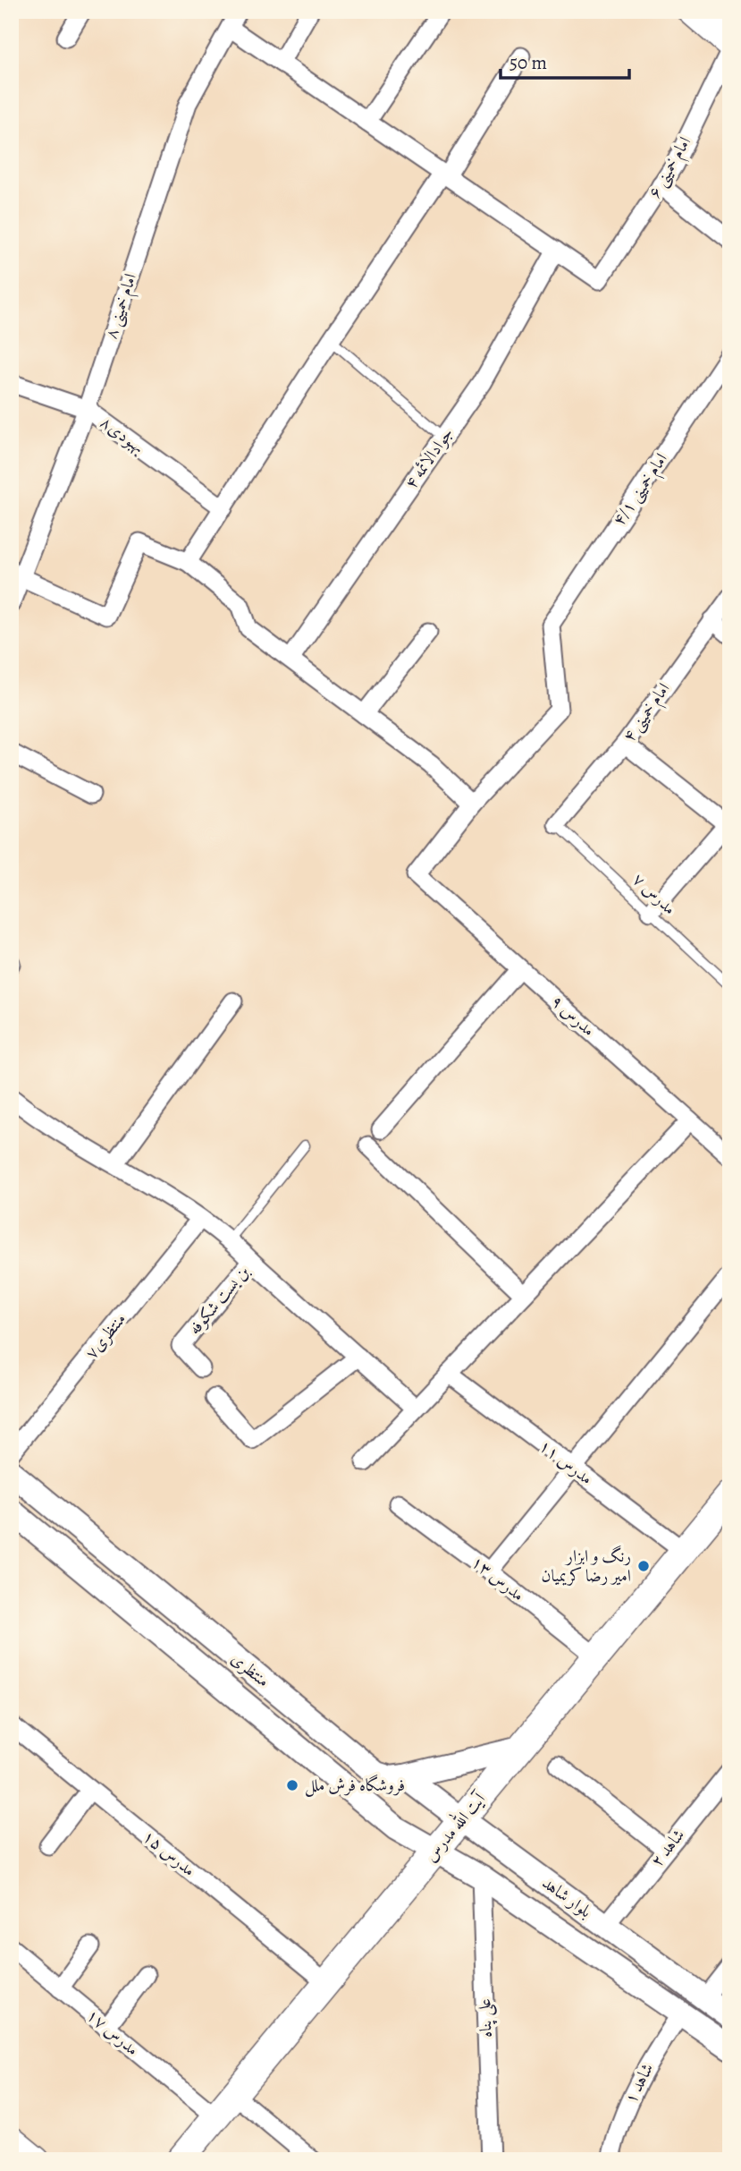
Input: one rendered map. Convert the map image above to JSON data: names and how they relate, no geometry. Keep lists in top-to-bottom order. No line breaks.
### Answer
{"streets":{"main road":["آیت الله مدرس"],"street":["امام خمینی ۶","امام خمینی ۸","بهبودی۸","جوادالائمه ۴","امام خمینی ۴/۱","امام خمینی ۴","مدرس ۹","بن بست شکوفه","منتظری۷","مدرس ۱۱","مدرس ۱۳","منتظری","شاهد ۲","مدرس ۱۵","بلوار شاهد","علی پناه","مدرس ۱۷","شاهد ۱"],"lane":["مدرس ۷"]},"crossings":[["امام خمینی ۶","جوادالائمه ۴"],["امام خمینی ۸","بهبودی۸"],["امام خمینی ۴/۱","مدرس ۹"],["امام خمینی ۴","مدرس ۷"],["مدرس ۱۱","آیت الله مدرس"],["مدرس ۱۳","آیت الله مدرس"],["منتظری","آیت الله مدرس"],["منتظری","بلوار شاهد"],["آیت الله مدرس","مدرس ۱۵"],["آیت الله مدرس","بلوار شاهد"],["آیت الله مدرس","مدرس ۱۷"],["شاهد ۲","بلوار شاهد"],["بلوار شاهد","علی پناه"],["بلوار شاهد","شاهد ۱"]],"places":["رنگ و ابزار امیر رضا کریمیان","فروشگاه فرش ملل"],"scale_bar":"50 m"}
